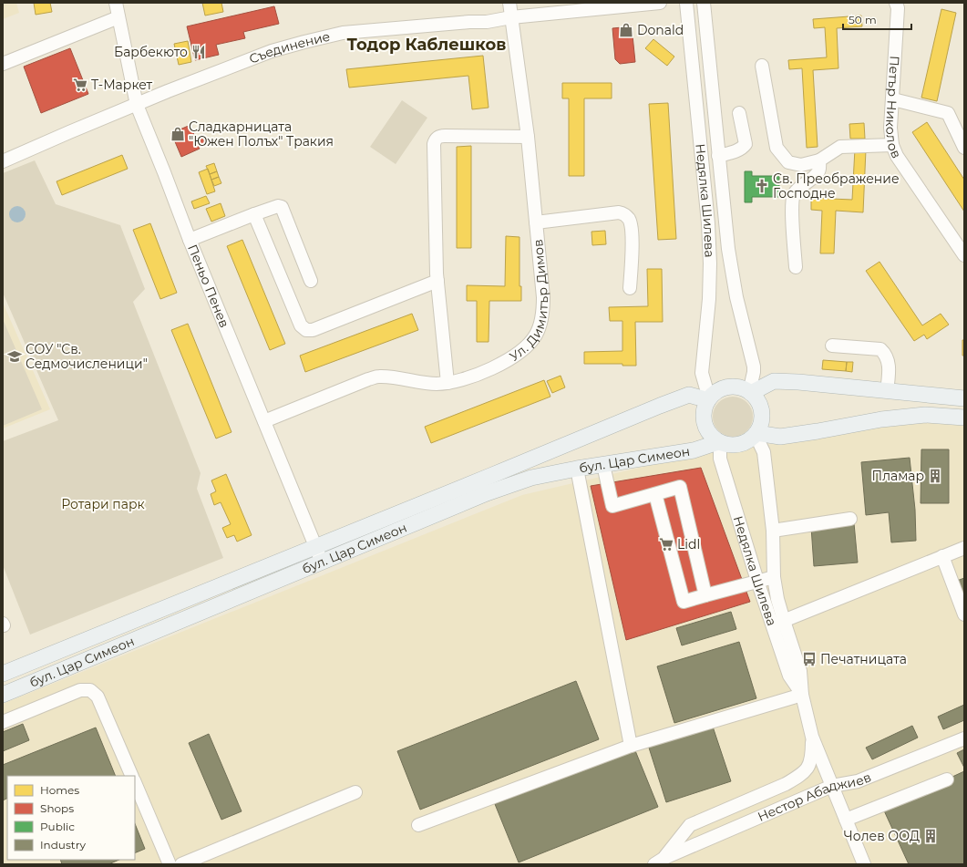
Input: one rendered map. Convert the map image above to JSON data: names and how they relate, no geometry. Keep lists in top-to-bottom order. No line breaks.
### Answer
{"streets":{"main road":["бул. Цар Симеон"],"street":["Съединение","Петър Николов","Недялка Шилева","Пеньо Пенев","Ул. Димитър Димов","Нестор Абаджиев"]},"crossings":[["Съединение","Пеньо Пенев"],["Съединение","Ул. Димитър Димов"],["Недялка Шилева","бул. Цар Симеон"],["Недялка Шилева","Нестор Абаджиев"],["Пеньо Пенев","Ул. Димитър Димов"],["Пеньо Пенев","бул. Цар Симеон"]],"districts":["Тодор Каблешков"],"parks":["Ротари парк"],"places":{"shop":["Donald","Сладкарницата \"Южен Полъх\" Тракия"],"restaurant":["Барбекюто"],"supermarket":["Т-Маркет","Lidl"],"church":["Св. Преображение Господне"],"school or university":["СОУ \"Св. Седмочисленици\""],"building":["Пламар","Чолев ООД"],"bus stop":["Печатницата"]},"legend":["Homes","Shops","Public","Industry"],"scale_bar":"50 m"}
